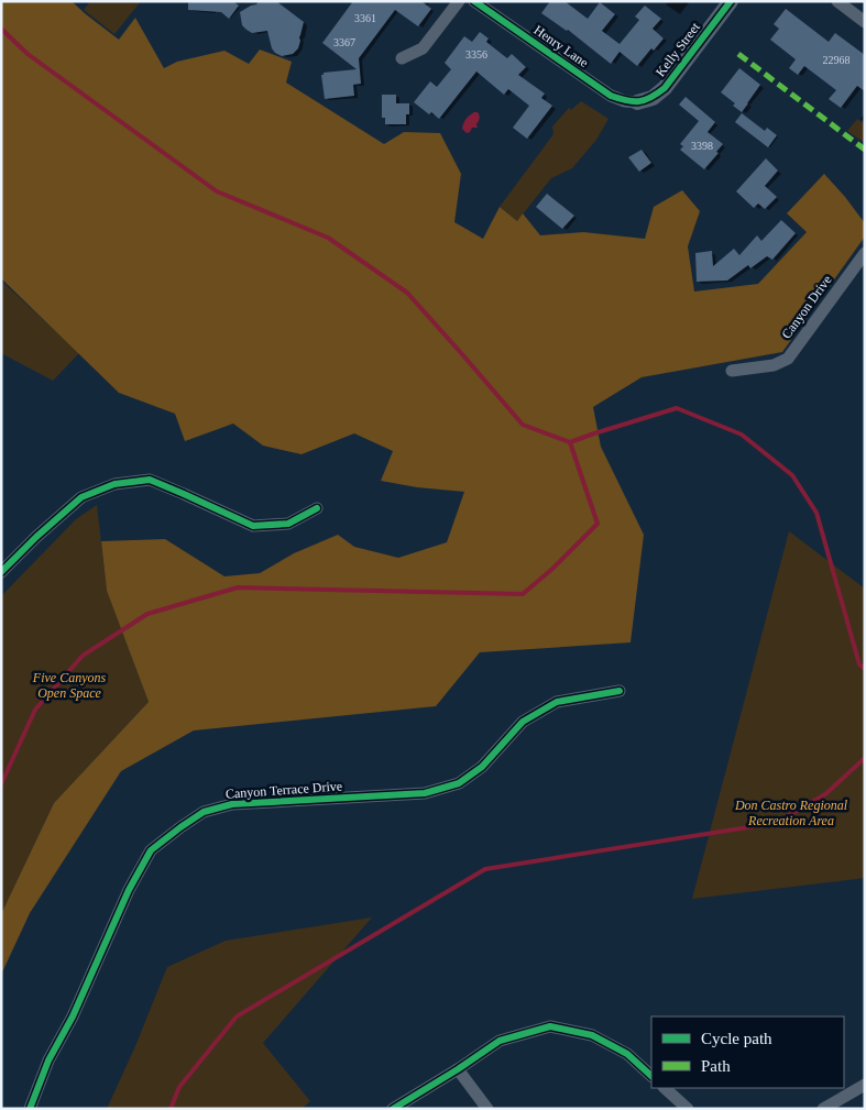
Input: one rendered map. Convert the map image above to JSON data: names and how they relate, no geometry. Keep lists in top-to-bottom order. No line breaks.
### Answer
{"streets":{"street":["Henry Lane","Kelly Street","Canyon Drive","Canyon Terrace Drive"]},"crossings":[["Henry Lane","Kelly Street"]],"parks":["Five Canyons Open Space","Don Castro Regional Recreation Area"],"house_numbers":["3361","3367","3356","22968","3398"],"legend":["Cycle path","Path"]}
